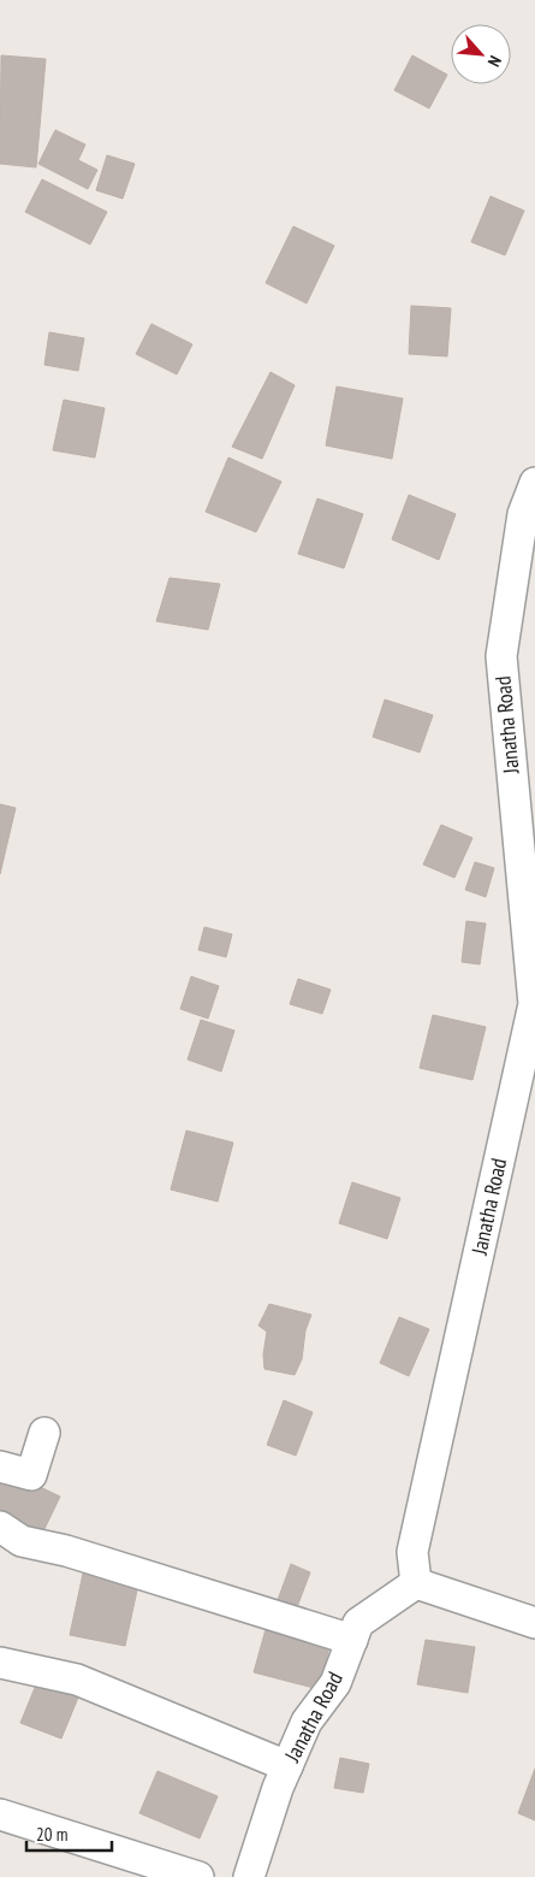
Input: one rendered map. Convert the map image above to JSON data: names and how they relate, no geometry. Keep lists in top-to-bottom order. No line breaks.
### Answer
{"streets":{"street":["Janatha Road"]},"scale_bar":"20 m","north":"bottom right"}
